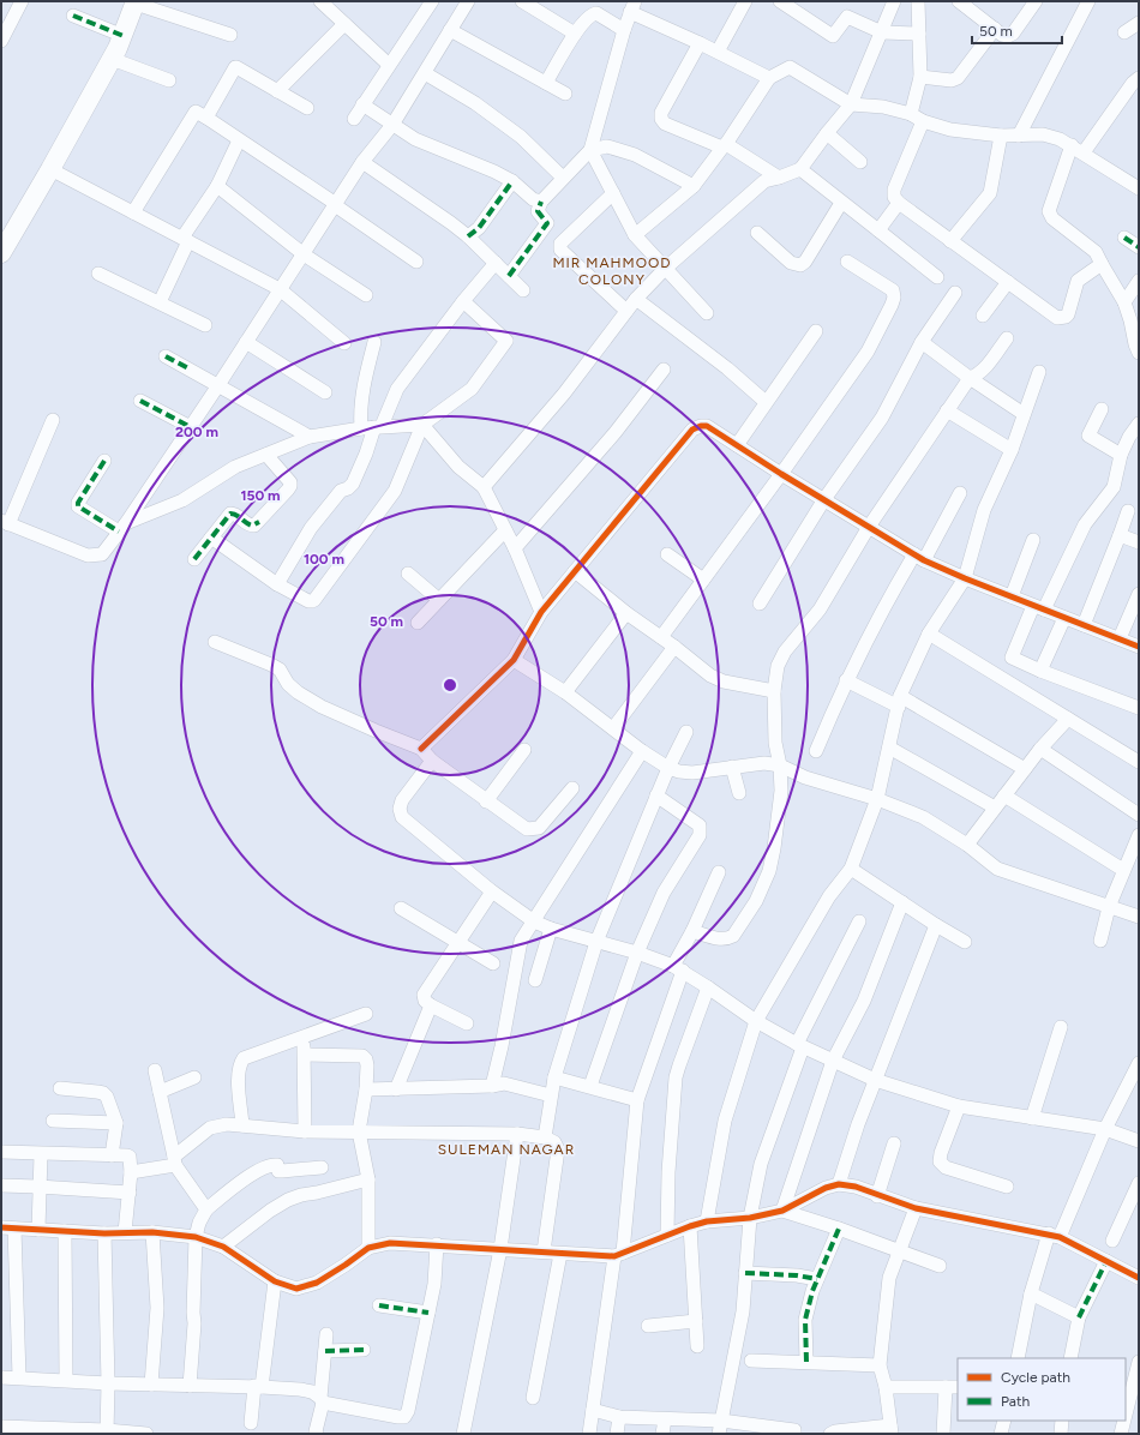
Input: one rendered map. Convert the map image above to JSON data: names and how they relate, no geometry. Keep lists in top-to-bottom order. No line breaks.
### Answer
{"districts":["MIR MAHMOOD COLONY","SULEMAN NAGAR"],"legend":["Cycle path","Path"],"scale_bar":"50 m","rings":["200 m","150 m","100 m","50 m"]}
